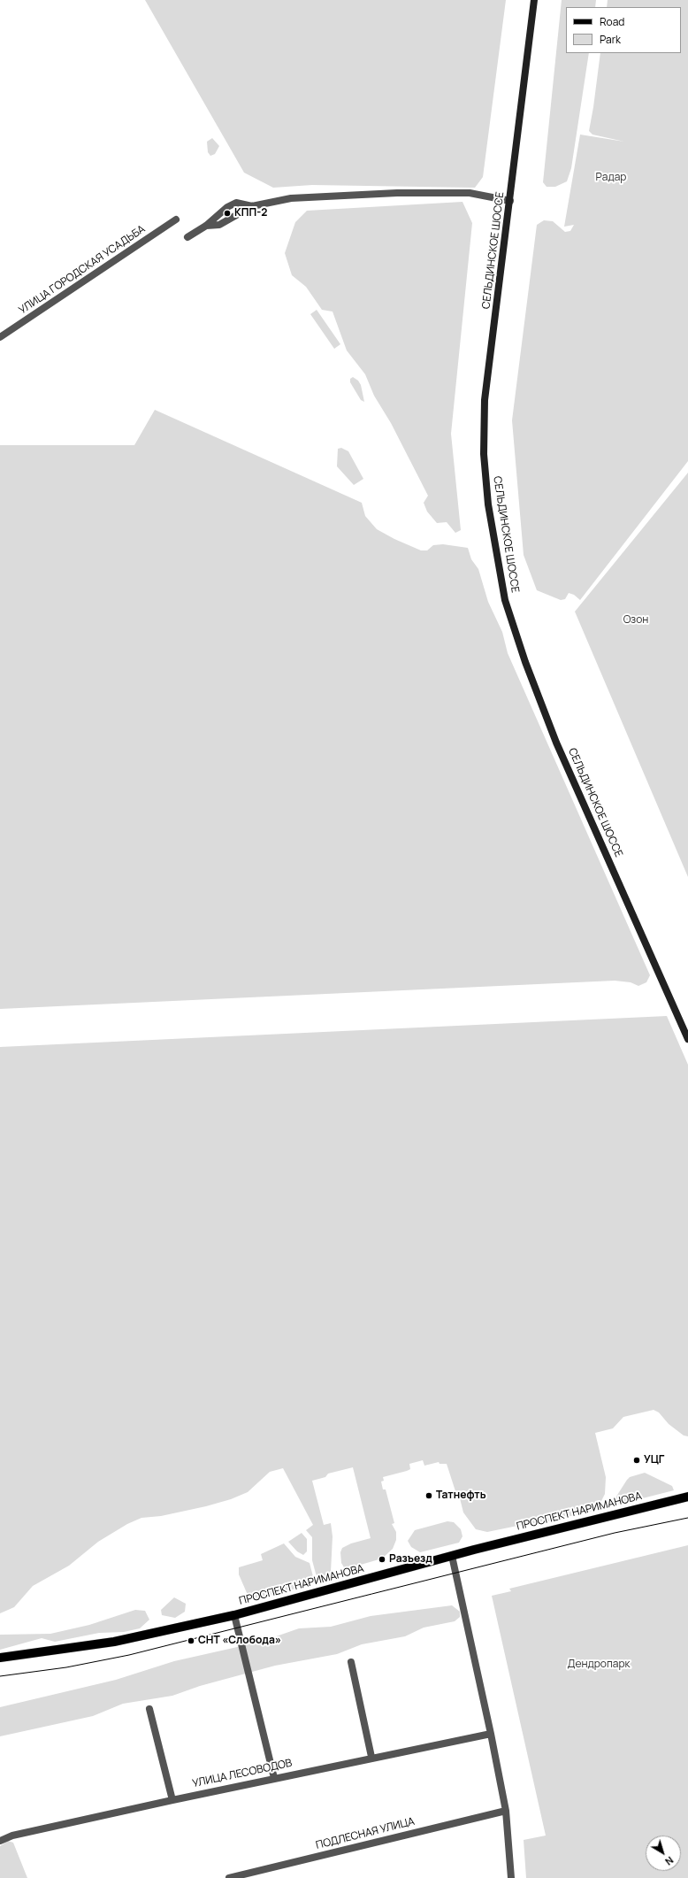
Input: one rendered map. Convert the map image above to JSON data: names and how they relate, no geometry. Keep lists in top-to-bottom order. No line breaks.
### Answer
{"streets":{"main road":["СЕЛЬДИНСКОЕ ШОССЕ","ПРОСПЕКТ НАРИМАНОВА"],"street":["УЛИЦА ГОРОДСКАЯ УСАДЬБА","УЛИЦА ЛЕСОВОДОВ","ПОДЛЕСНАЯ УЛИЦА"]},"parks":["Радар","Озон","Дендропарк"],"places":["КПП-2","УЦГ","Татнефть","Разъезд","СНТ «Слобода»"],"legend":["Road","Park"],"north":"bottom right"}
